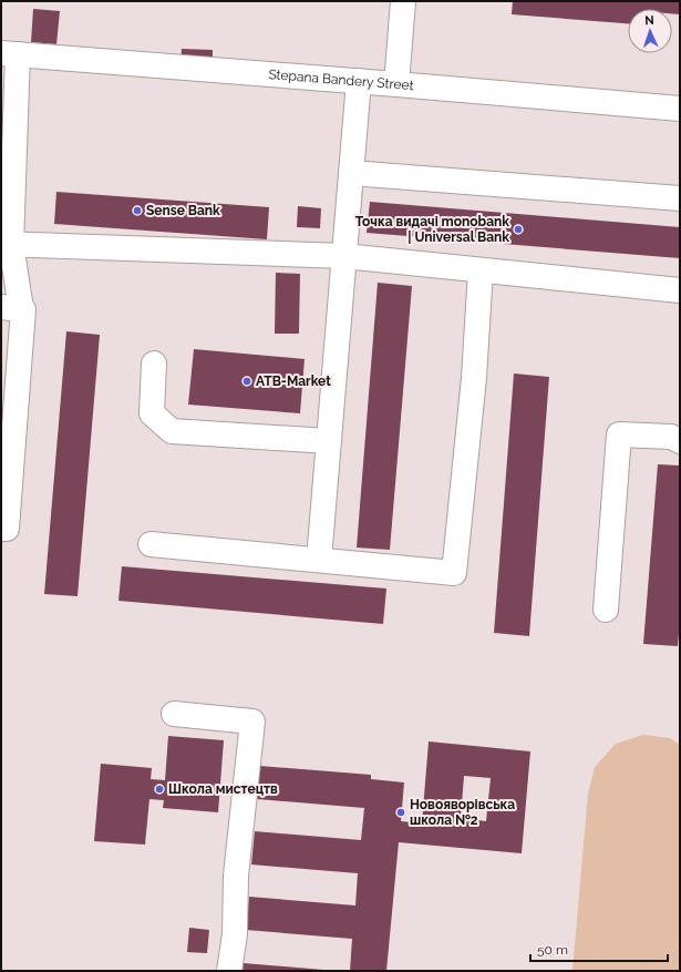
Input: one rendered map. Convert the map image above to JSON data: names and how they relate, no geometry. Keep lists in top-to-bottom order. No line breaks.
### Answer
{"streets":{"street":["Stepana Bandery Street"]},"places":["Sense Bank","Точка видачі monobank | Universal Bank","ATB-Market","Школа мистецтв","Новояворівська школа №2"],"scale_bar":"50 m","north":"top"}
